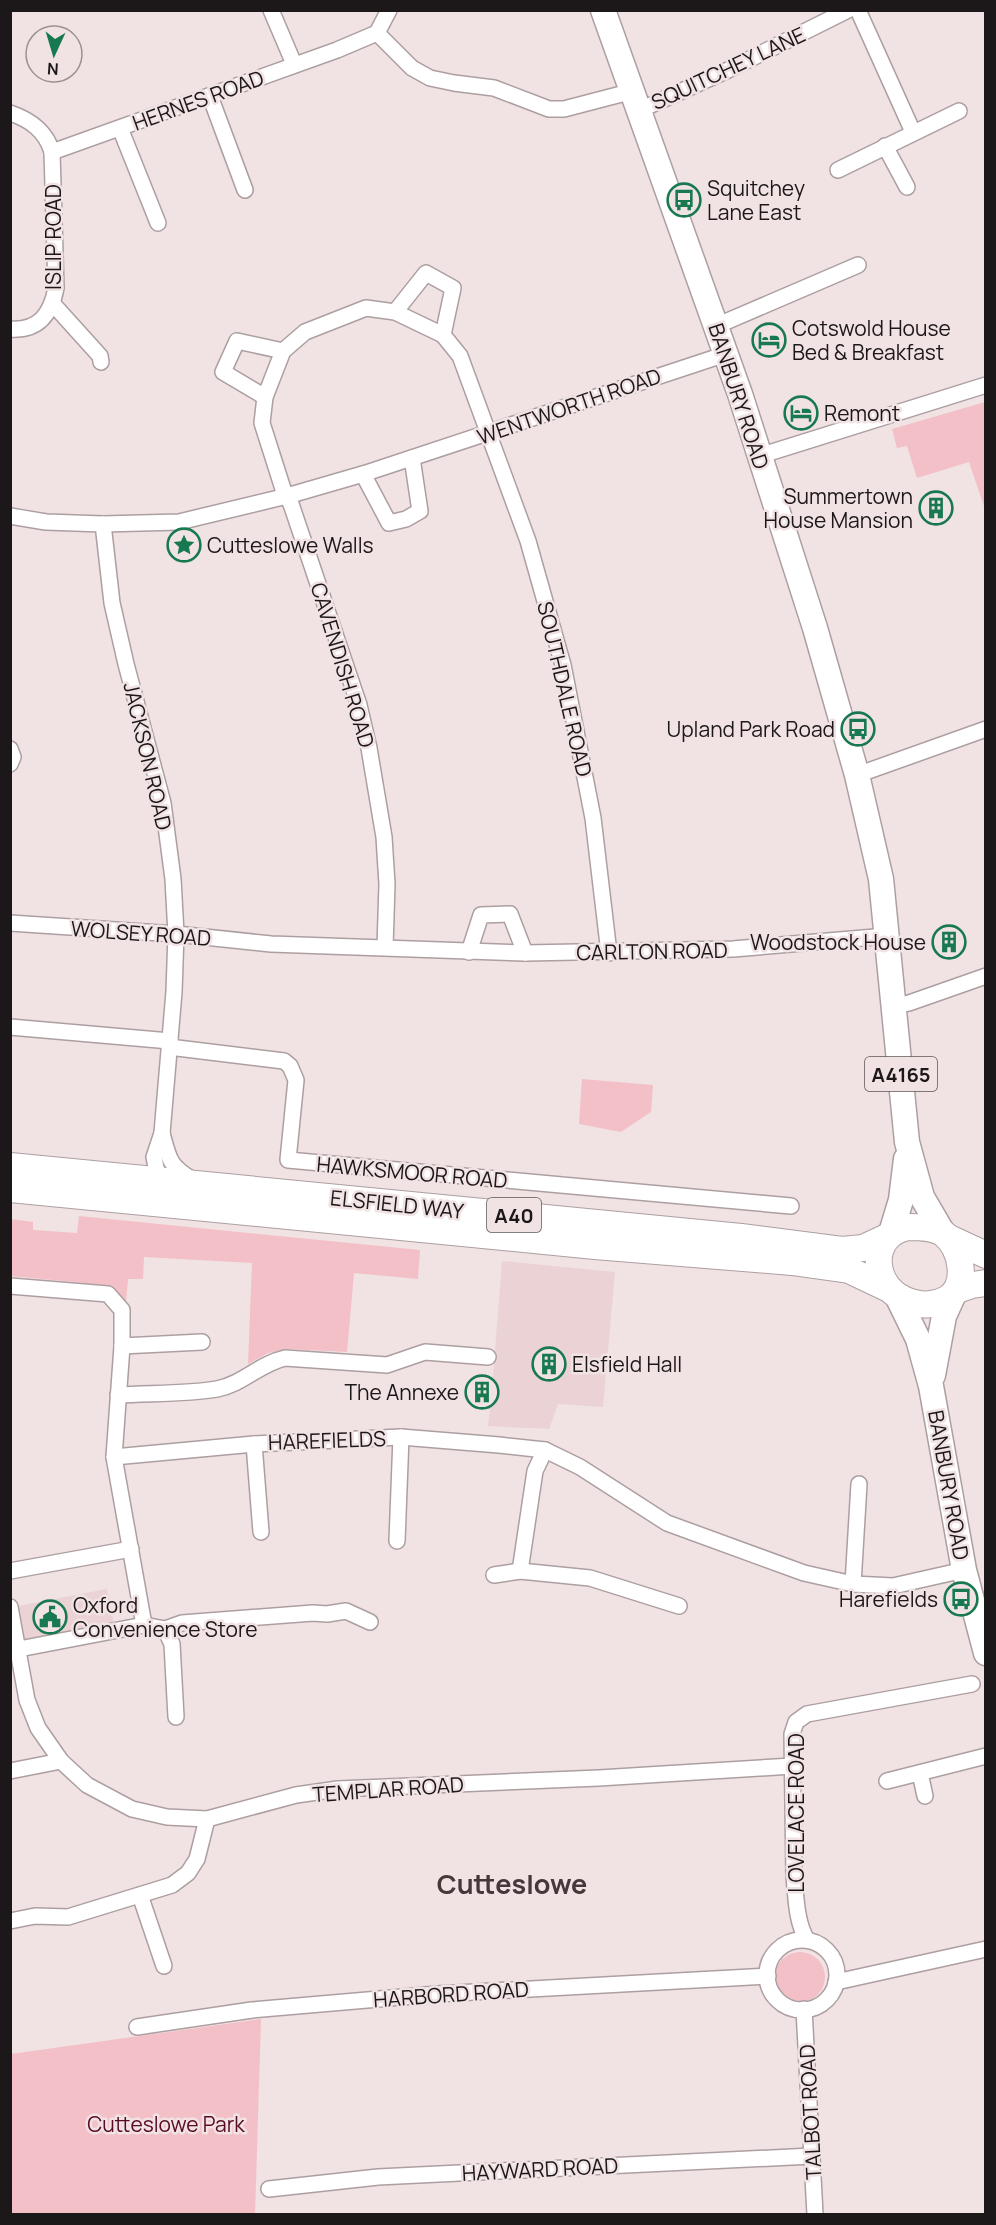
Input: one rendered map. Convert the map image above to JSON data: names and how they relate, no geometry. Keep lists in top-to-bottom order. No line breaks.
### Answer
{"streets":{"highway":["ELSFIELD WAY","A40"],"main road":["BANBURY ROAD","A4165"],"street":["SQUITCHEY LANE","HERNES ROAD","ISLIP ROAD","WENTWORTH ROAD","CAVENDISH ROAD","SOUTHDALE ROAD","JACKSON ROAD","WOLSEY ROAD","CARLTON ROAD","HAWKSMOOR ROAD","HAREFIELDS","TEMPLAR ROAD","LOVELACE ROAD","HARBORD ROAD","TALBOT ROAD","HAYWARD ROAD"]},"crossings":[["SQUITCHEY LANE","HERNES ROAD"],["SQUITCHEY LANE","BANBURY ROAD"],["HERNES ROAD","ISLIP ROAD"],["BANBURY ROAD","WENTWORTH ROAD"],["BANBURY ROAD","CARLTON ROAD"],["BANBURY ROAD","ELSFIELD WAY"],["BANBURY ROAD","HAREFIELDS"],["WENTWORTH ROAD","CAVENDISH ROAD"],["WENTWORTH ROAD","SOUTHDALE ROAD"],["WENTWORTH ROAD","JACKSON ROAD"],["CAVENDISH ROAD","CARLTON ROAD"],["SOUTHDALE ROAD","CARLTON ROAD"],["JACKSON ROAD","WOLSEY ROAD"],["JACKSON ROAD","HAWKSMOOR ROAD"],["JACKSON ROAD","ELSFIELD WAY"],["WOLSEY ROAD","CARLTON ROAD"],["TEMPLAR ROAD","LOVELACE ROAD"],["LOVELACE ROAD","HARBORD ROAD"],["LOVELACE ROAD","TALBOT ROAD"],["HARBORD ROAD","TALBOT ROAD"],["TALBOT ROAD","HAYWARD ROAD"]],"districts":["Cutteslowe"],"parks":["Cutteslowe Park"],"places":{"bus stop":["Squitchey Lane East","Upland Park Road","Harefields"],"hotel":["Cotswold House Bed & Breakfast","Remont"],"building":["Summertown House Mansion","Woodstock House","Elsfield Hall","The Annexe"],"place":["Cutteslowe Walls"],"public building":["Oxford Convenience Store"]},"north":"bottom"}
